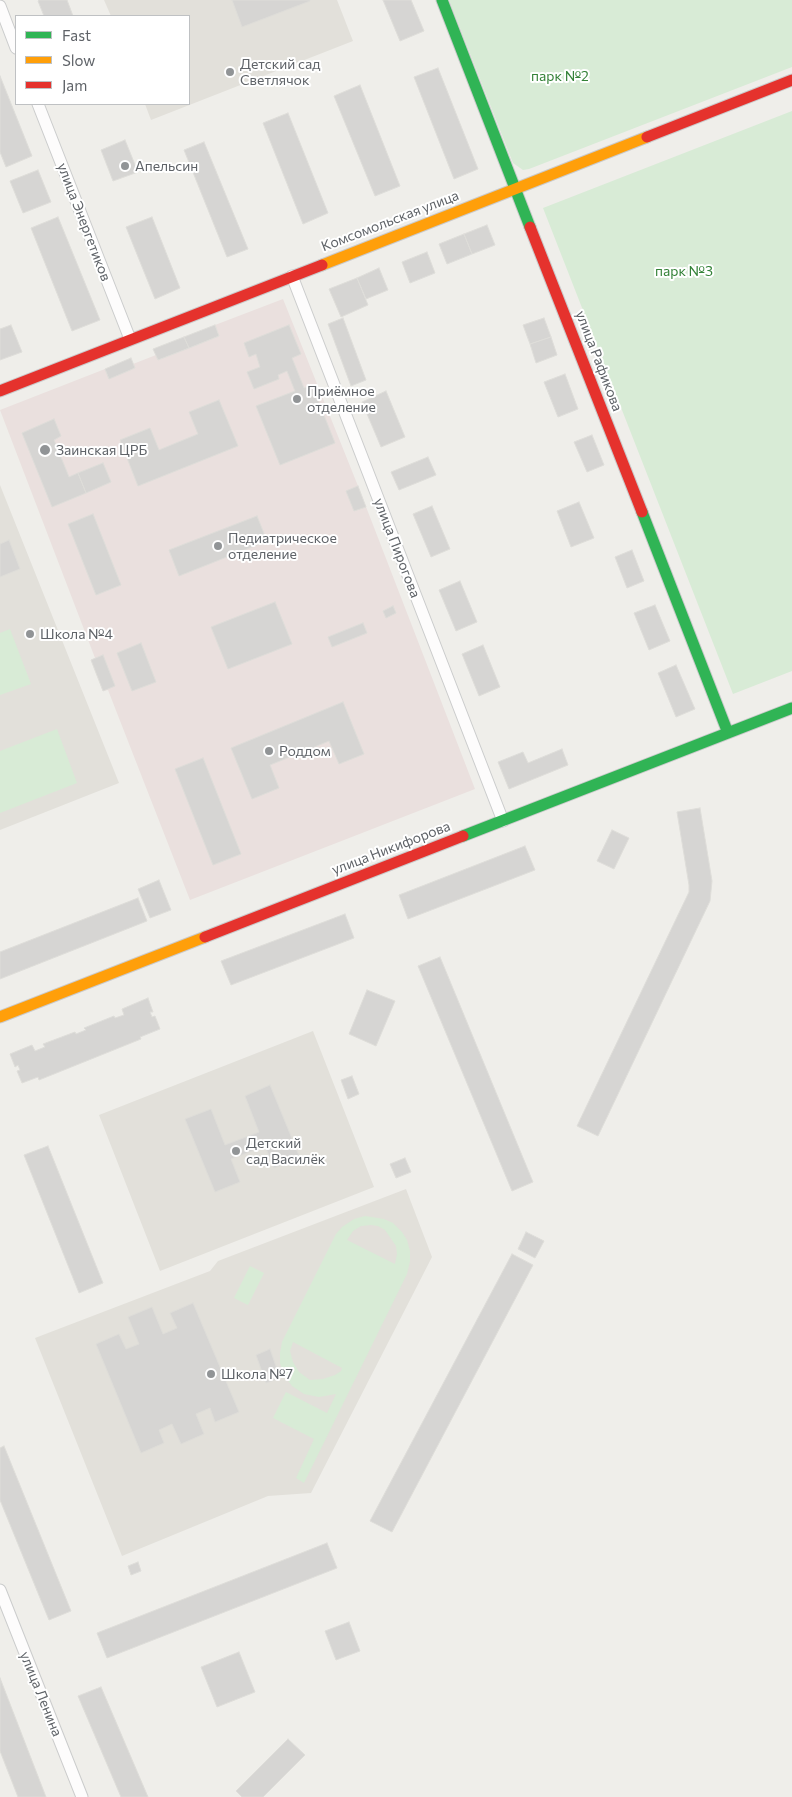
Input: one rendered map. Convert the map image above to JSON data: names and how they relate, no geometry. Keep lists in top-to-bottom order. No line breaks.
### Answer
{"streets":{"street":["Комсомольская улица","улица Энергетиков","улица Рафикова","улица Пирогова","улица Никифорова","улица Ленина"]},"crossings":[["Комсомольская улица","улица Энергетиков"],["Комсомольская улица","улица Рафикова"],["Комсомольская улица","улица Пирогова"],["улица Рафикова","улица Никифорова"],["улица Пирогова","улица Никифорова"]],"parks":["парк №2","парк №3"],"places":["Детский сад Светлячок","Апельсин","Приёмное отделение","Заинская ЦРБ","Педиатрическое отделение","Школа №4","Роддом","Детский сад Василёк","Школа №7"],"legend":["Fast","Slow","Jam"]}
